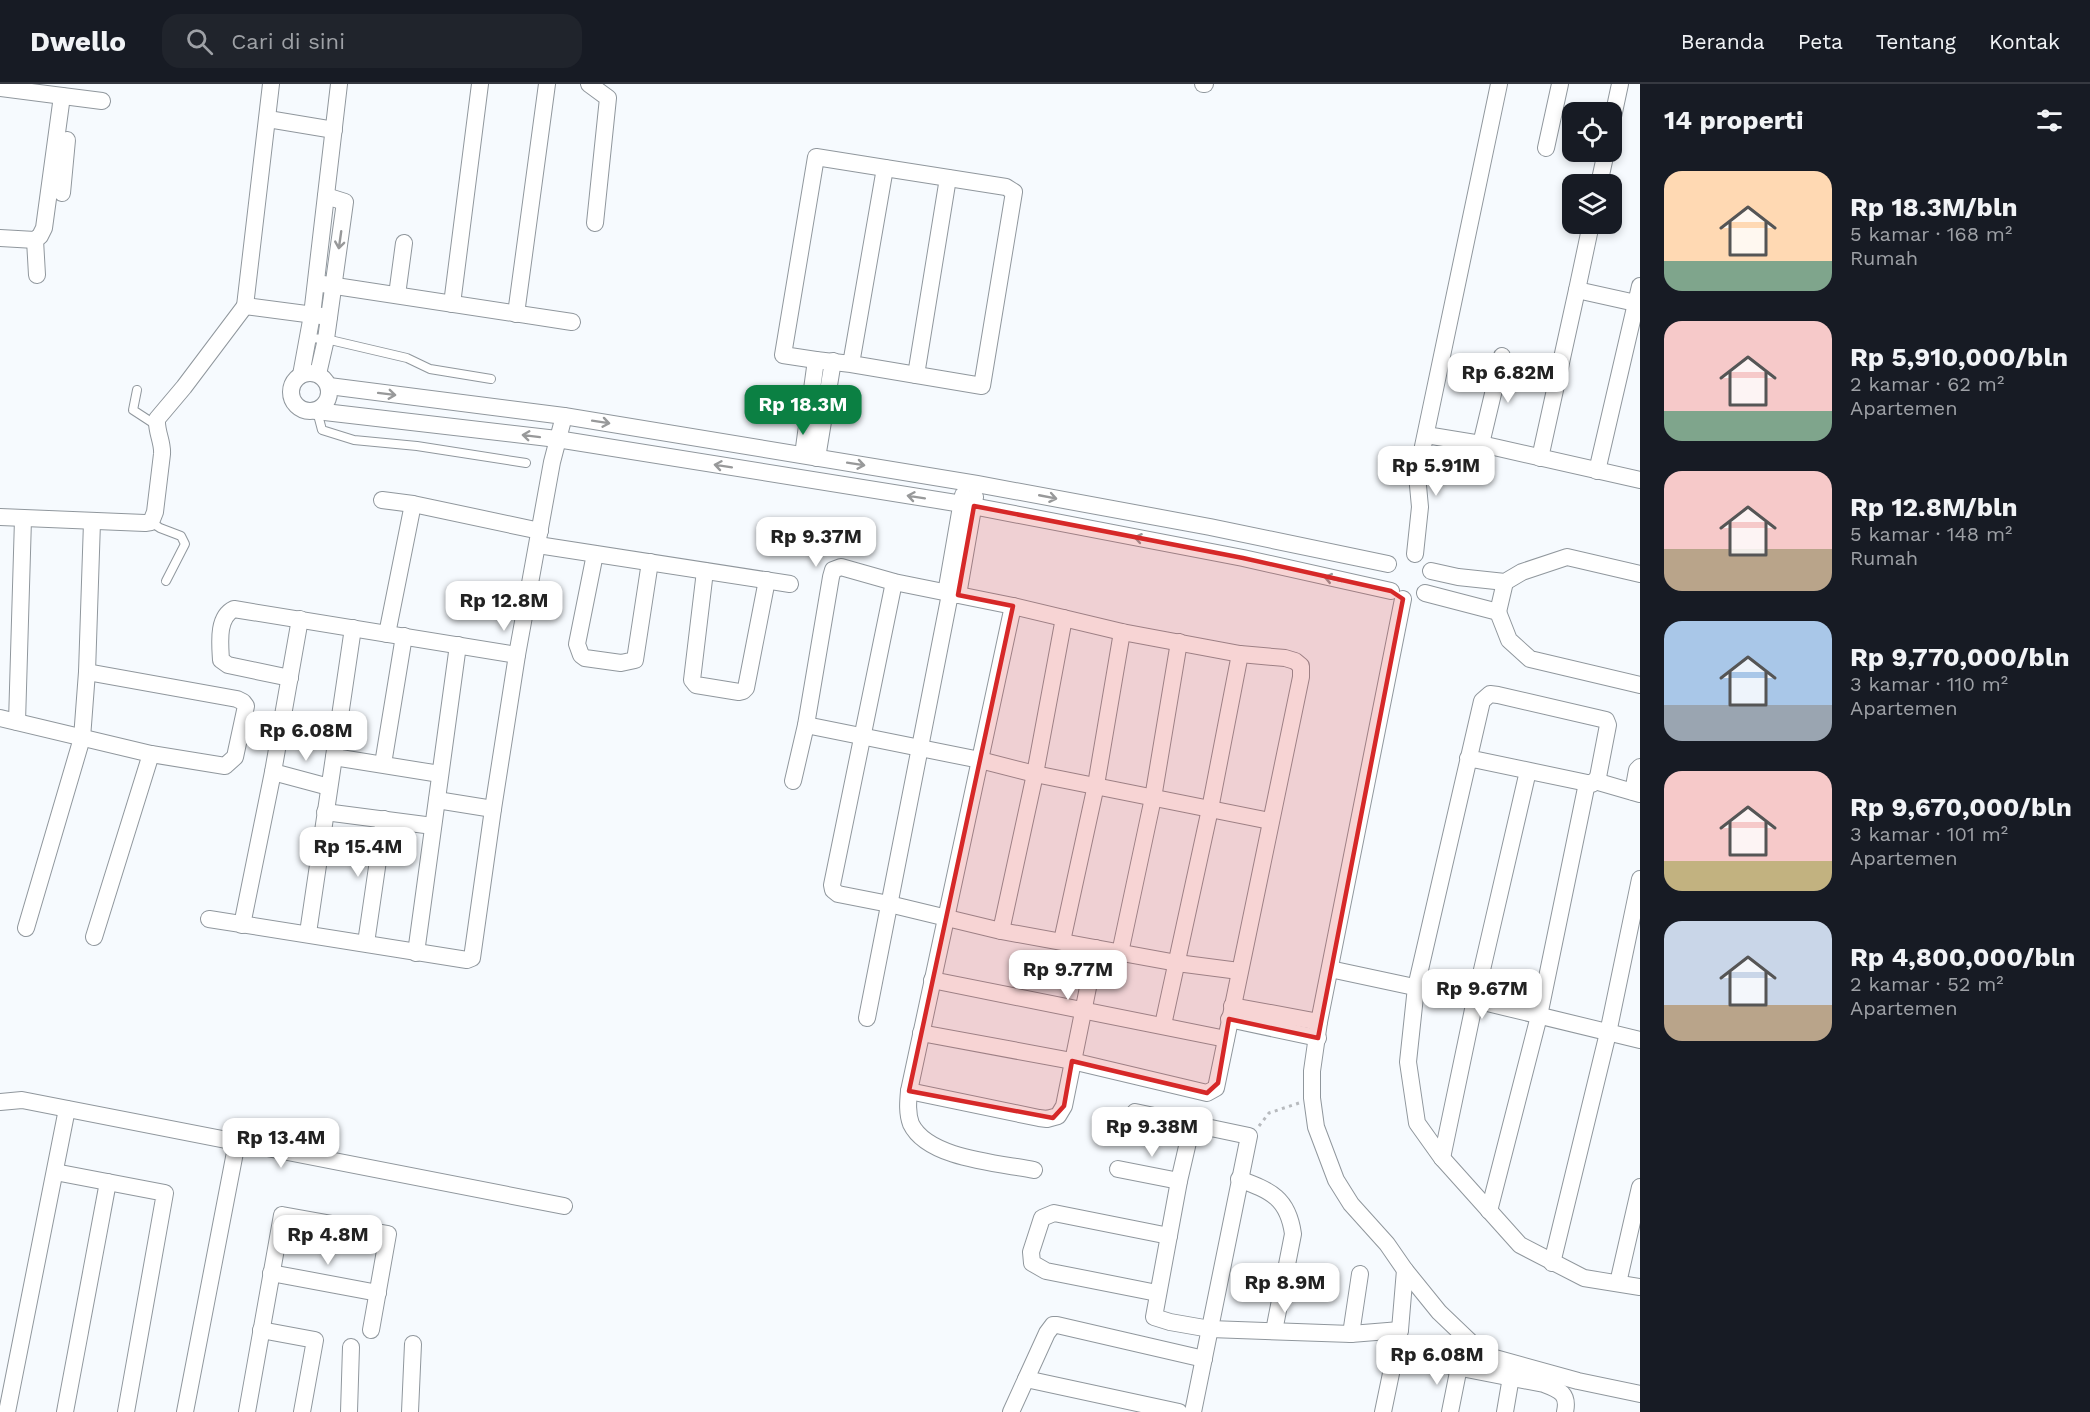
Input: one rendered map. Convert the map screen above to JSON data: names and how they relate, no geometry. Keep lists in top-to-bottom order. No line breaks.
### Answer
{"page":{"header":"Dwello","search":"Cari di sini","nav":["Beranda","Peta","Tentang","Kontak"],"heading":"14 properti","list":[{"name":"Rp 18.3M/bln","note":"5 kamar · 168 m² · Rumah"},{"name":"Rp 5,910,000/bln","note":"2 kamar · 62 m² · Apartemen"},{"name":"Rp 12.8M/bln","note":"5 kamar · 148 m² · Rumah"},{"name":"Rp 9,770,000/bln","note":"3 kamar · 110 m² · Apartemen"},{"name":"Rp 9,670,000/bln","note":"3 kamar · 101 m² · Apartemen"},{"name":"Rp 4,800,000/bln","note":"2 kamar · 52 m² · Apartemen"}],"price":["Rp 6.82M","Rp 18.3M","Rp 5.91M","Rp 9.37M","Rp 12.8M","Rp 6.08M","Rp 15.4M","Rp 9.77M","Rp 9.67M","Rp 9.38M","Rp 13.4M","Rp 4.8M","Rp 8.9M","Rp 6.08M"]}}
